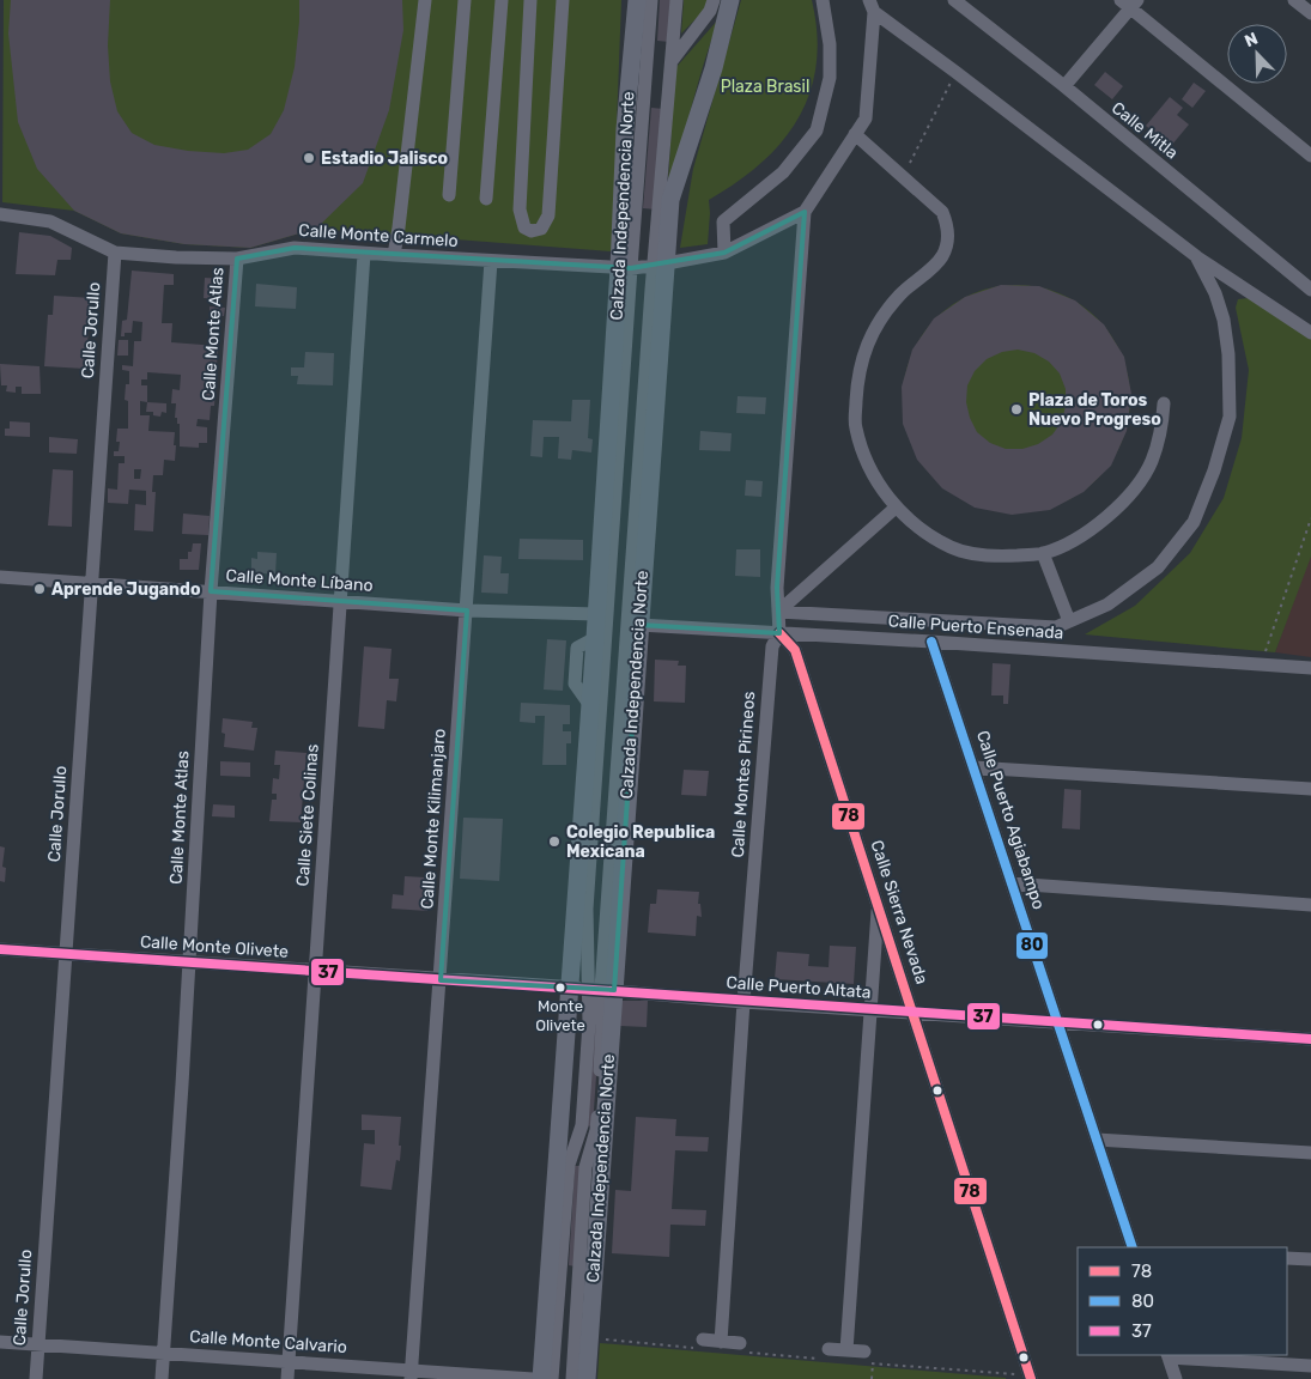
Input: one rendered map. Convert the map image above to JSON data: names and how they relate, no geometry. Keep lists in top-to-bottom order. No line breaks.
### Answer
{"streets":{"main road":["Calzada Independencia Norte"],"street":["Calle Mitla","Calle Monte Carmelo","Calle Jorullo","Calle Monte Atlas","Calle Monte Líbano","Calle Puerto Ensenada","Calle Montes Pirineos","Calle Siete Colinas","Calle Monte Kilimanjaro","Calle Puerto Agiabampo","Calle Sierra Nevada","Calle Monte Olivete","Calle Puerto Altata","Calle Monte Calvario"]},"crossings":[["Calzada Independencia Norte","Calle Monte Carmelo"],["Calzada Independencia Norte","Calle Monte Líbano"],["Calzada Independencia Norte","Calle Puerto Ensenada"],["Calzada Independencia Norte","Calle Monte Olivete"],["Calzada Independencia Norte","Calle Puerto Altata"],["Calle Monte Carmelo","Calle Jorullo"],["Calle Monte Carmelo","Calle Monte Atlas"],["Calle Monte Carmelo","Calle Siete Colinas"],["Calle Monte Carmelo","Calle Monte Kilimanjaro"],["Calle Jorullo","Calle Monte Líbano"],["Calle Jorullo","Calle Monte Olivete"],["Calle Jorullo","Calle Monte Calvario"],["Calle Monte Atlas","Calle Monte Líbano"],["Calle Monte Atlas","Calle Monte Olivete"],["Calle Monte Atlas","Calle Monte Calvario"],["Calle Monte Líbano","Calle Siete Colinas"],["Calle Monte Líbano","Calle Monte Kilimanjaro"],["Calle Puerto Ensenada","Calle Montes Pirineos"],["Calle Puerto Ensenada","Calle Puerto Agiabampo"],["Calle Puerto Ensenada","Calle Sierra Nevada"],["Calle Montes Pirineos","Calle Sierra Nevada"],["Calle Montes Pirineos","Calle Puerto Altata"],["Calle Siete Colinas","Calle Monte Olivete"],["Calle Siete Colinas","Calle Monte Calvario"],["Calle Monte Kilimanjaro","Calle Monte Olivete"],["Calle Monte Kilimanjaro","Calle Monte Calvario"],["Calle Puerto Agiabampo","Calle Puerto Altata"],["Calle Sierra Nevada","Calle Puerto Altata"],["Calle Monte Olivete","Calle Puerto Altata"]],"parks":["Plaza Brasil"],"places":["Estadio Jalisco","Plaza de Toros Nuevo Progreso","Aprende Jugando","Colegio Republica Mexicana","Monte Olivete"],"lines":["transit line 78","transit line 80","transit line 37"],"legend":["78","80","37"],"north":"top left"}
